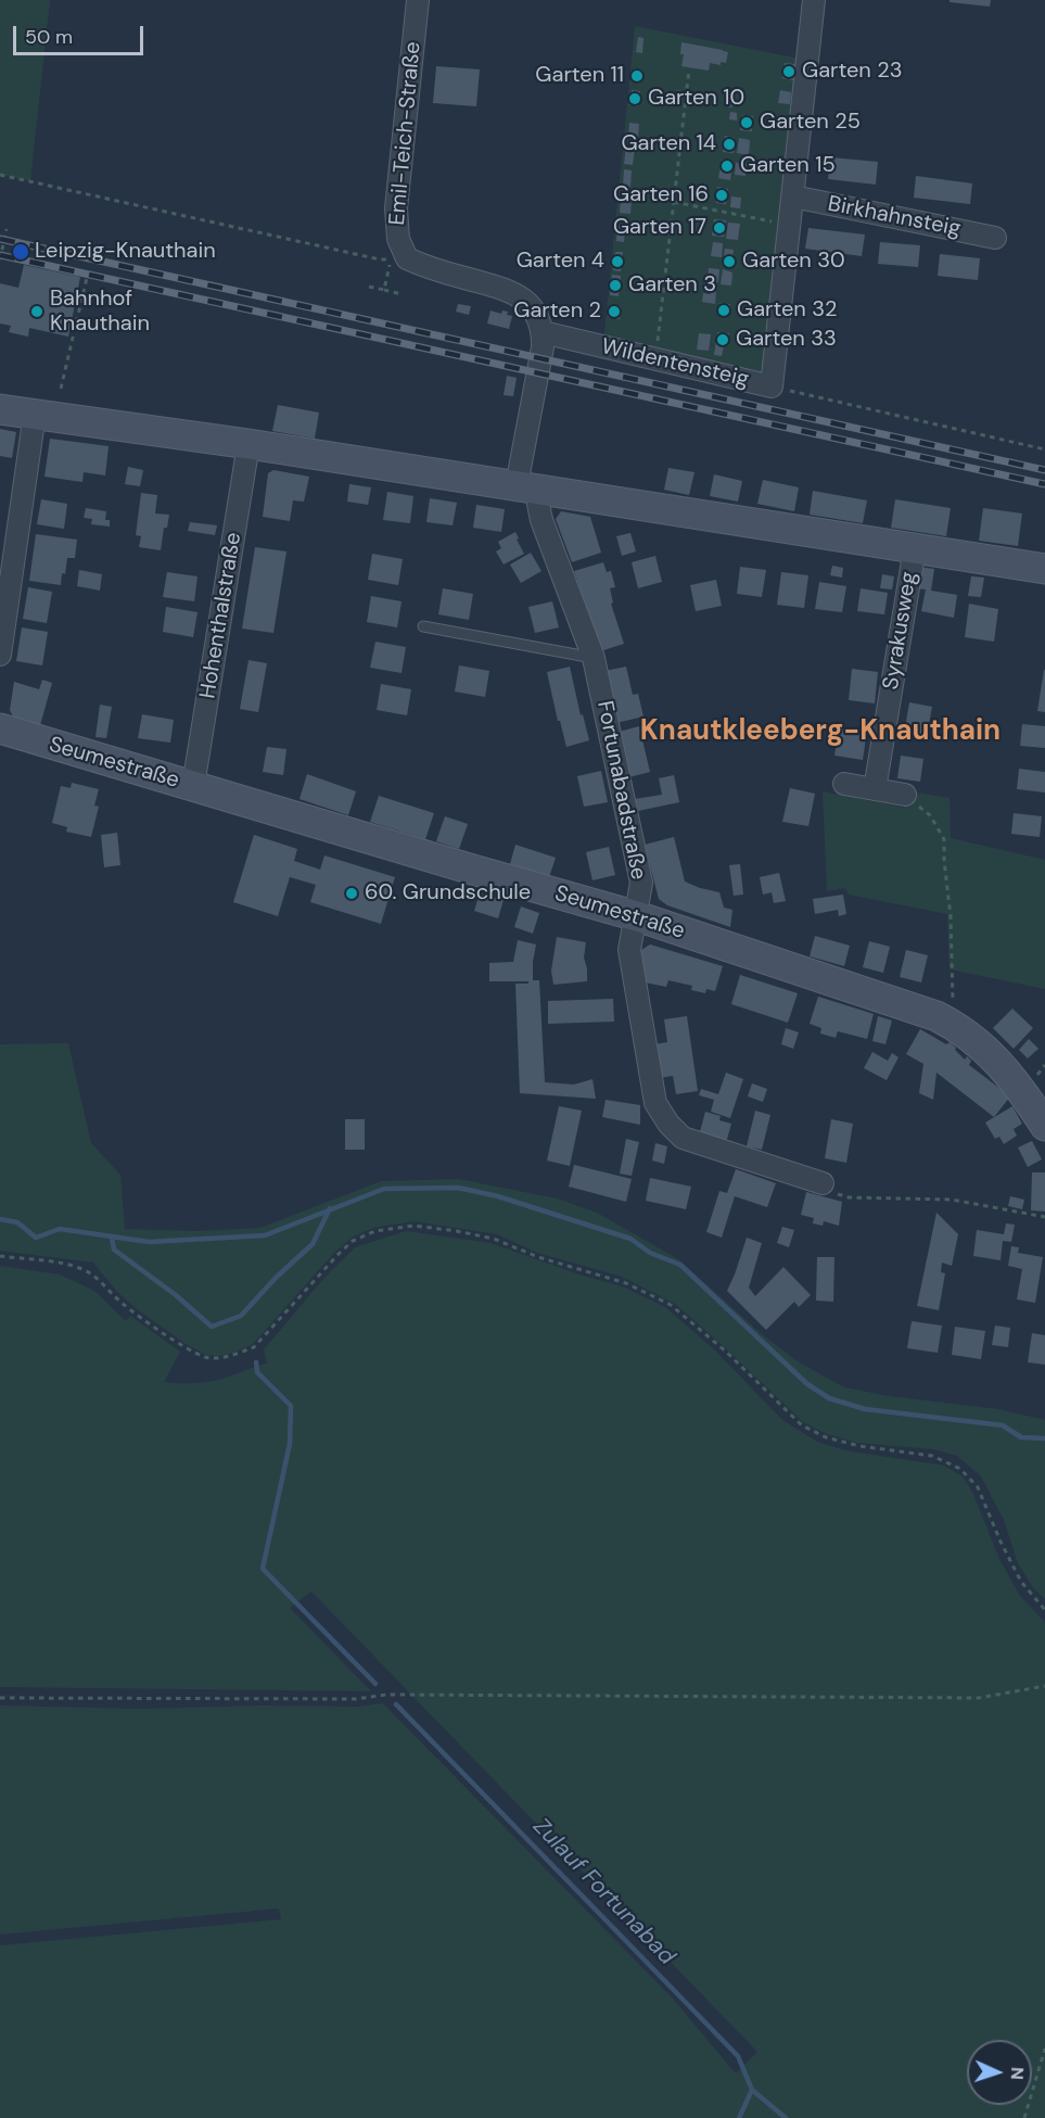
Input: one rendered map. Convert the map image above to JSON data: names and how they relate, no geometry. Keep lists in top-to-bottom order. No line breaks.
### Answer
{"streets":{"street":["Emil-Teich-Straße","Birkhahnsteig","Wildentensteig","Hohenthalstraße","Syrakusweg","Seumestraße","Fortunabadstraße"]},"crossings":[["Emil-Teich-Straße","Wildentensteig"],["Birkhahnsteig","Wildentensteig"],["Hohenthalstraße","Seumestraße"],["Seumestraße","Fortunabadstraße"]],"districts":["Knautkleeberg-Knauthain"],"water":["Zulauf Fortunabad"],"places":["Garten 23","Garten 11","Garten 10","Garten 25","Garten 14","Garten 15","Garten 16","Garten 17","Leipzig-Knauthain","Garten 4","Garten 30","Garten 3","Garten 32","Bahnhof Knauthain","Garten 2","Garten 33","60. Grundschule"],"scale_bar":"50 m","north":"right"}
